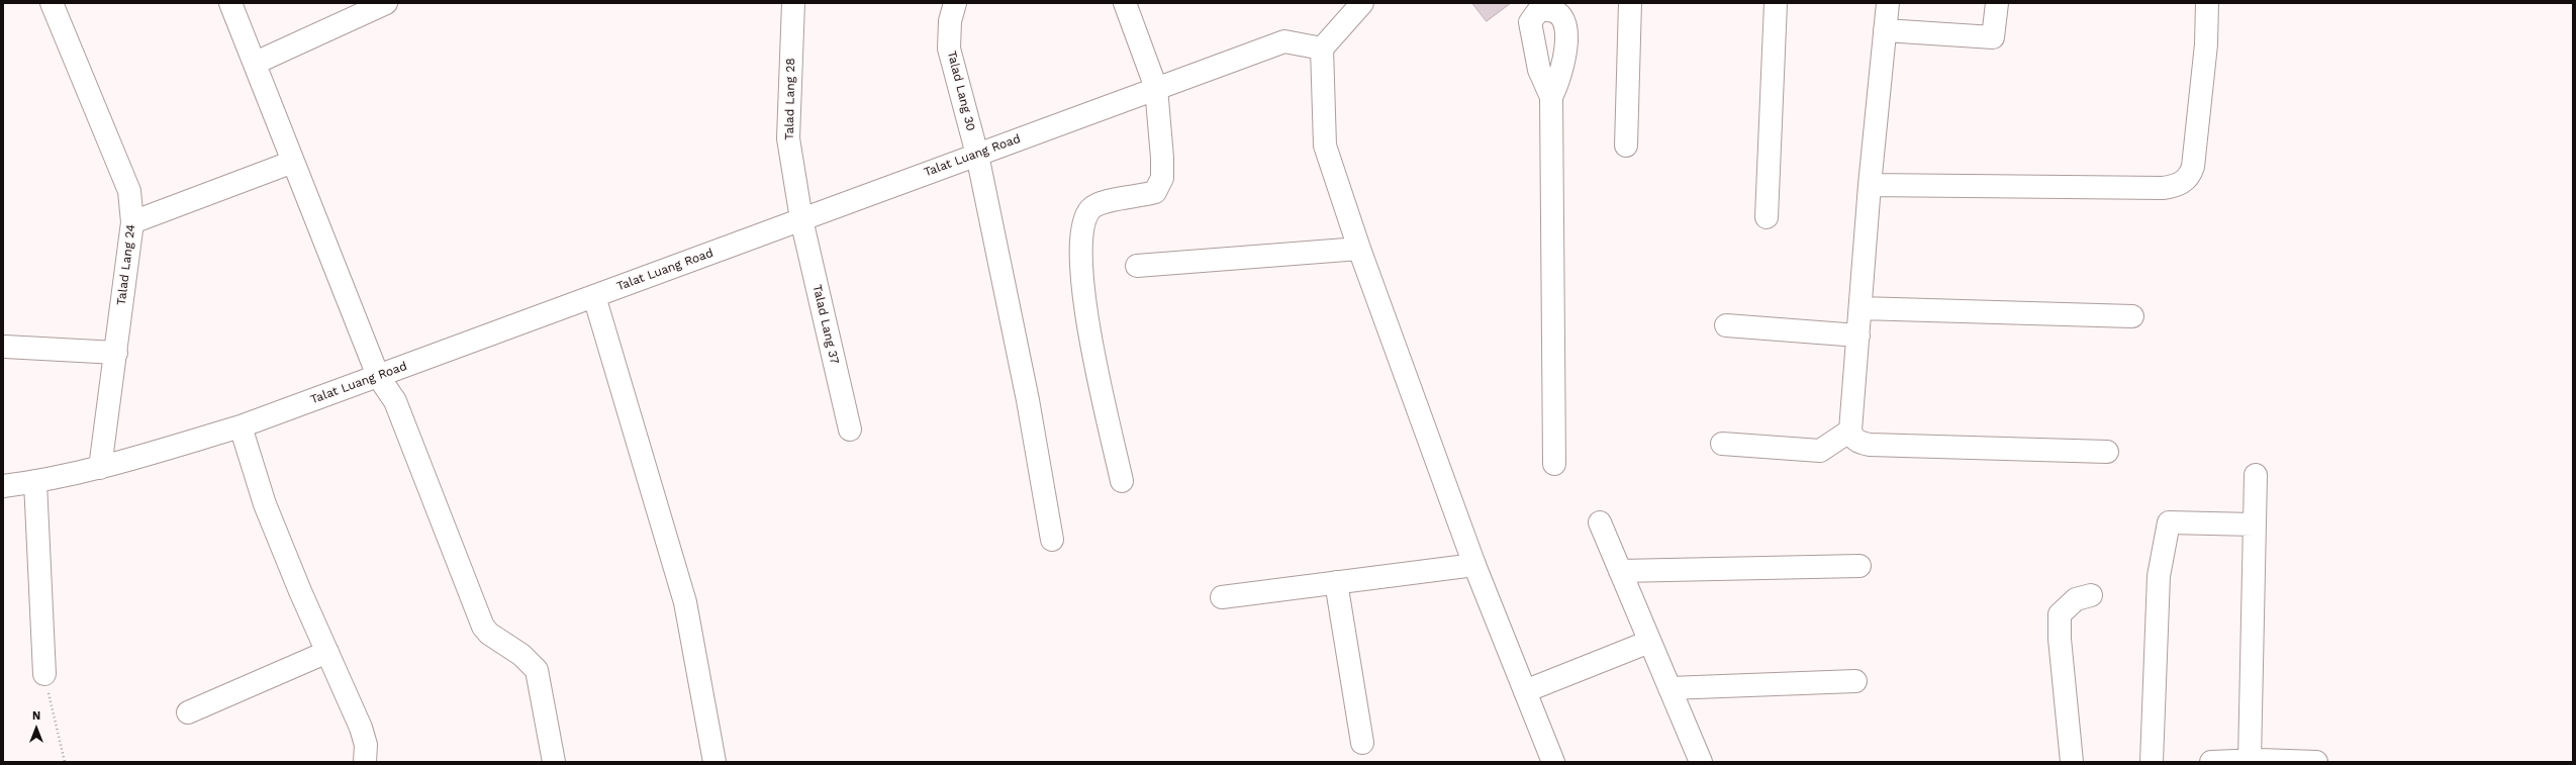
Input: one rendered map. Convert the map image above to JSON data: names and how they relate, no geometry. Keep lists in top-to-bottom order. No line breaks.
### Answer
{"streets":{"street":["Talad Lang 30","Talad Lang 28","Talat Luang Road","Talad Lang 24","Talad Lang 37"]},"crossings":[["Talad Lang 30","Talat Luang Road"],["Talad Lang 28","Talat Luang Road"],["Talad Lang 28","Talad Lang 37"],["Talat Luang Road","Talad Lang 24"],["Talat Luang Road","Talad Lang 37"]],"north":"top"}
